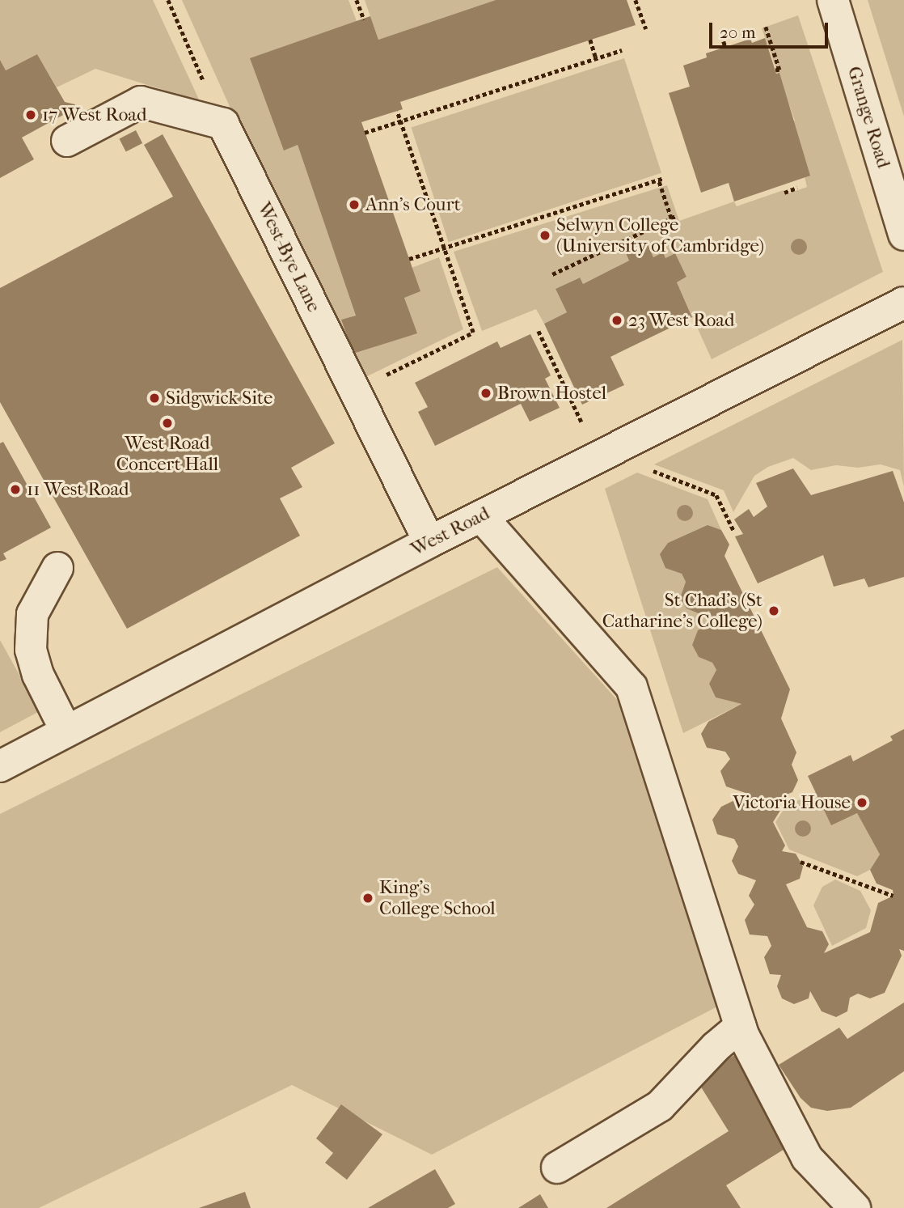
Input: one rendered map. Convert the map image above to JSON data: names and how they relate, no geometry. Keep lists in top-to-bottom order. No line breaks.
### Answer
{"streets":{"street":["Grange Road","West-Bye Lane","West Road"]},"crossings":[["West-Bye Lane","West Road"]],"places":["17 West Road","Ann's Court","Selwyn College (University of Cambridge)","23 West Road","Brown Hostel","Sidgwick Site","West Road Concert Hall","11 West Road","St Chad's (St Catharine's College)","Victoria House","King's College School"],"scale_bar":"20 m"}
